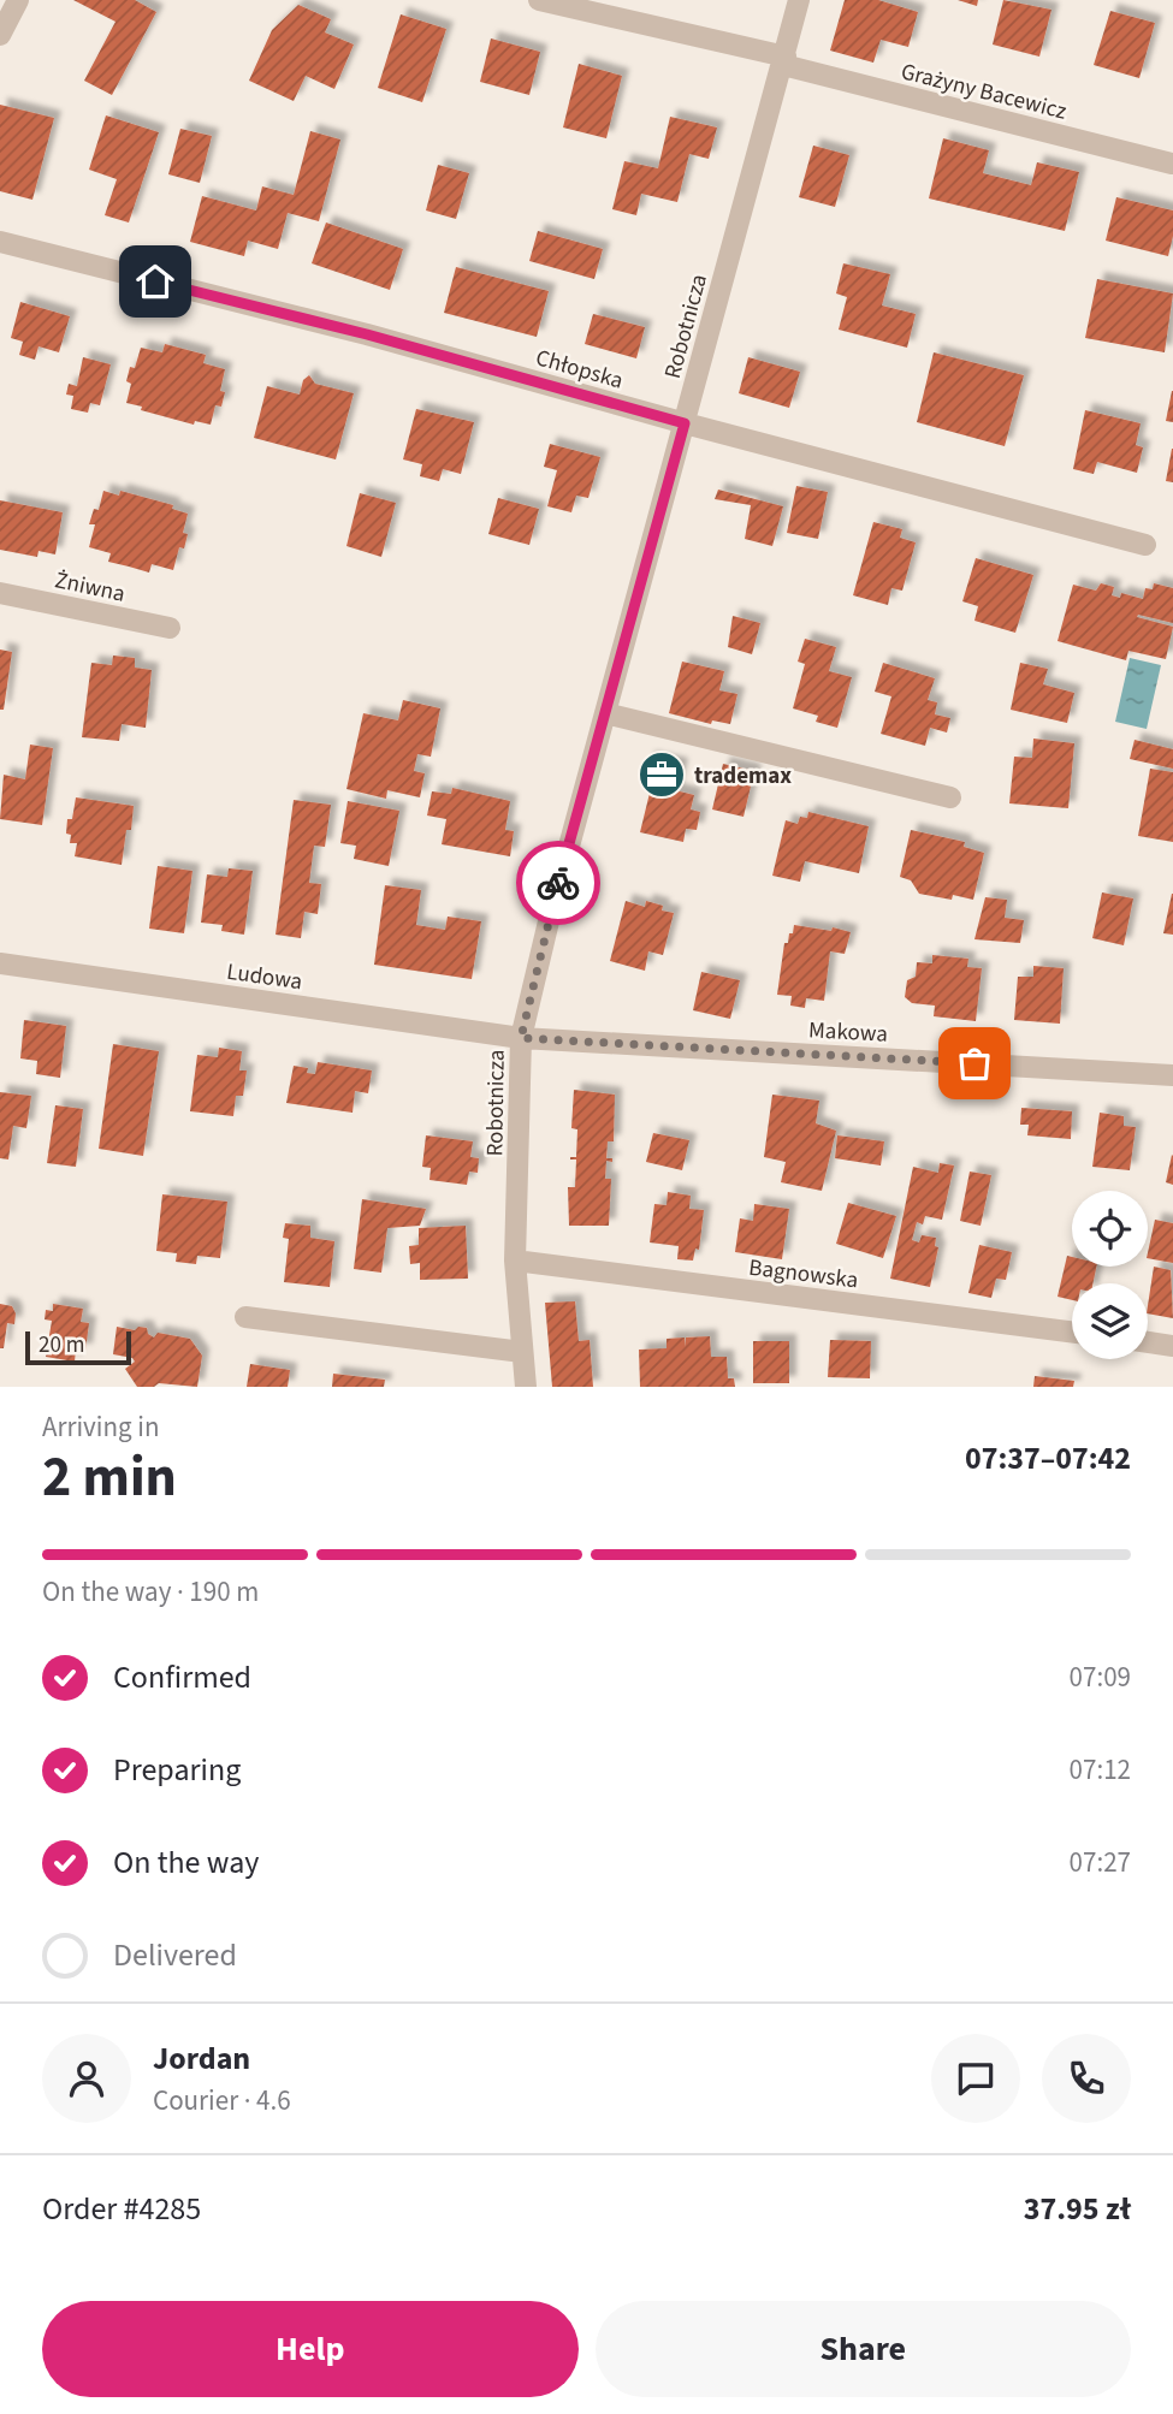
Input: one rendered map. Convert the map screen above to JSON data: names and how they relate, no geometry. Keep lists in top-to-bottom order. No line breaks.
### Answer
{"streets":{"street":["Grażyny Bacewicz","Robotnicza","Chłopska","Żniwna","Ludowa","Makowa","Bagnowska"]},"crossings":[["Grażyny Bacewicz","Robotnicza"],["Robotnicza","Chłopska"],["Robotnicza","Ludowa"],["Robotnicza","Makowa"],["Robotnicza","Bagnowska"],["Ludowa","Makowa"]],"places":{"office":["trademax"]},"scale_bar":"20 m","page":{"scale":"20 m","heading":["2 min","Arriving in","07:37–07:42"],"panel":["Jordan","Courier · 4.6","Order #4285","37.95 zł"],"bar":"On the way · 190 m","list":[["Confirmed","07:09"],["Preparing","07:12"],["On the way","07:27"],"Delivered"],"buttons":["Help","Share"]}}
